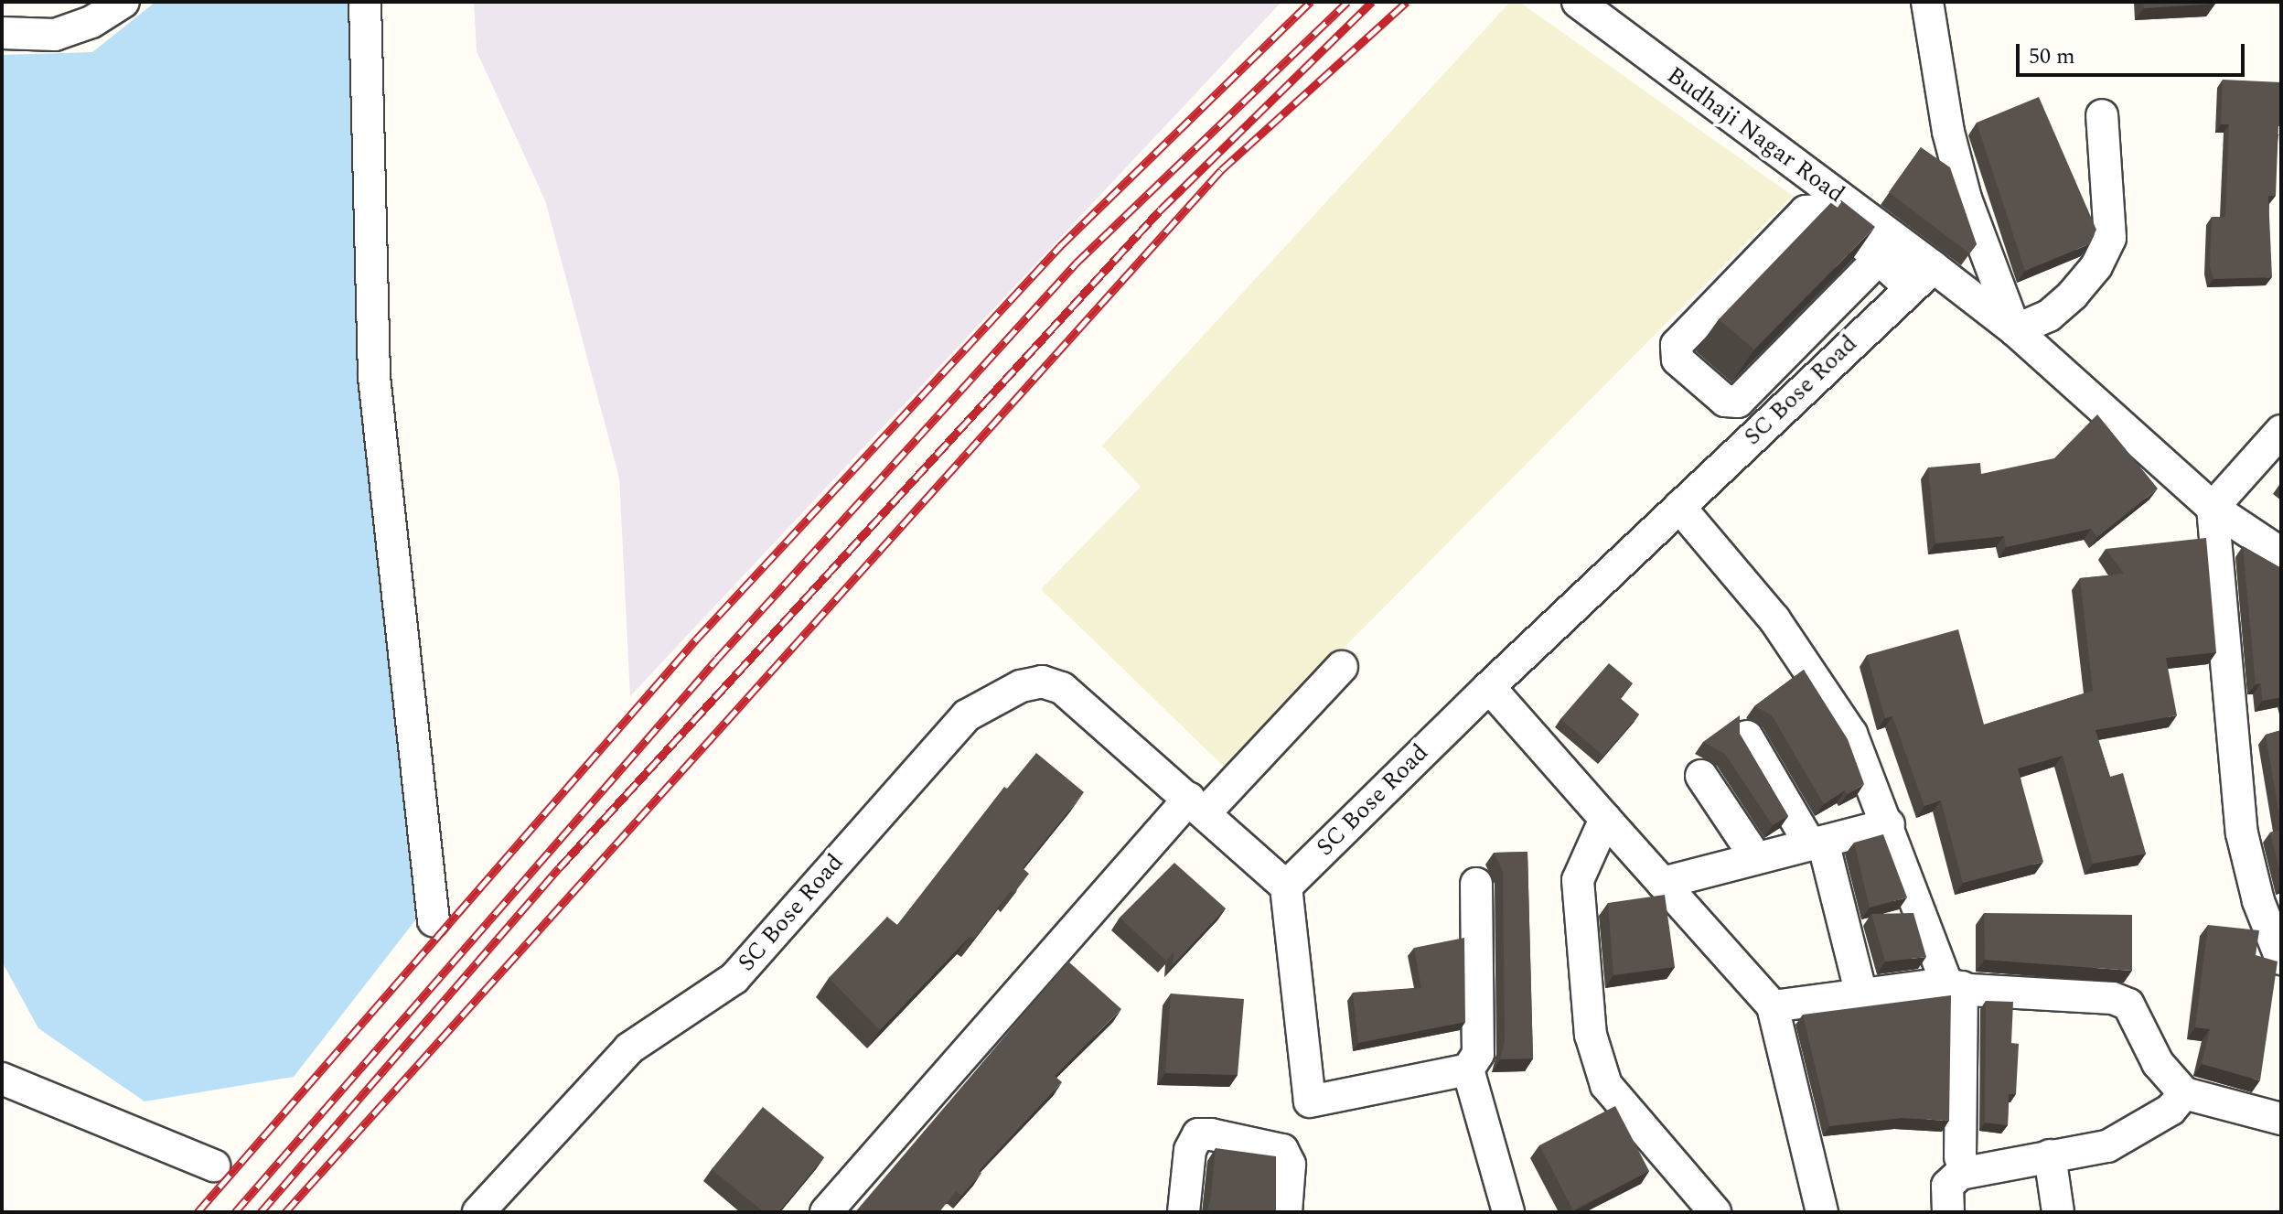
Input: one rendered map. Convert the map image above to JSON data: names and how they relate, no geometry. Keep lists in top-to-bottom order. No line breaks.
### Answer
{"streets":{"street":["Budhaji Nagar Road","SC Bose Road"]},"crossings":[["Budhaji Nagar Road","SC Bose Road"]],"scale_bar":"50 m"}
